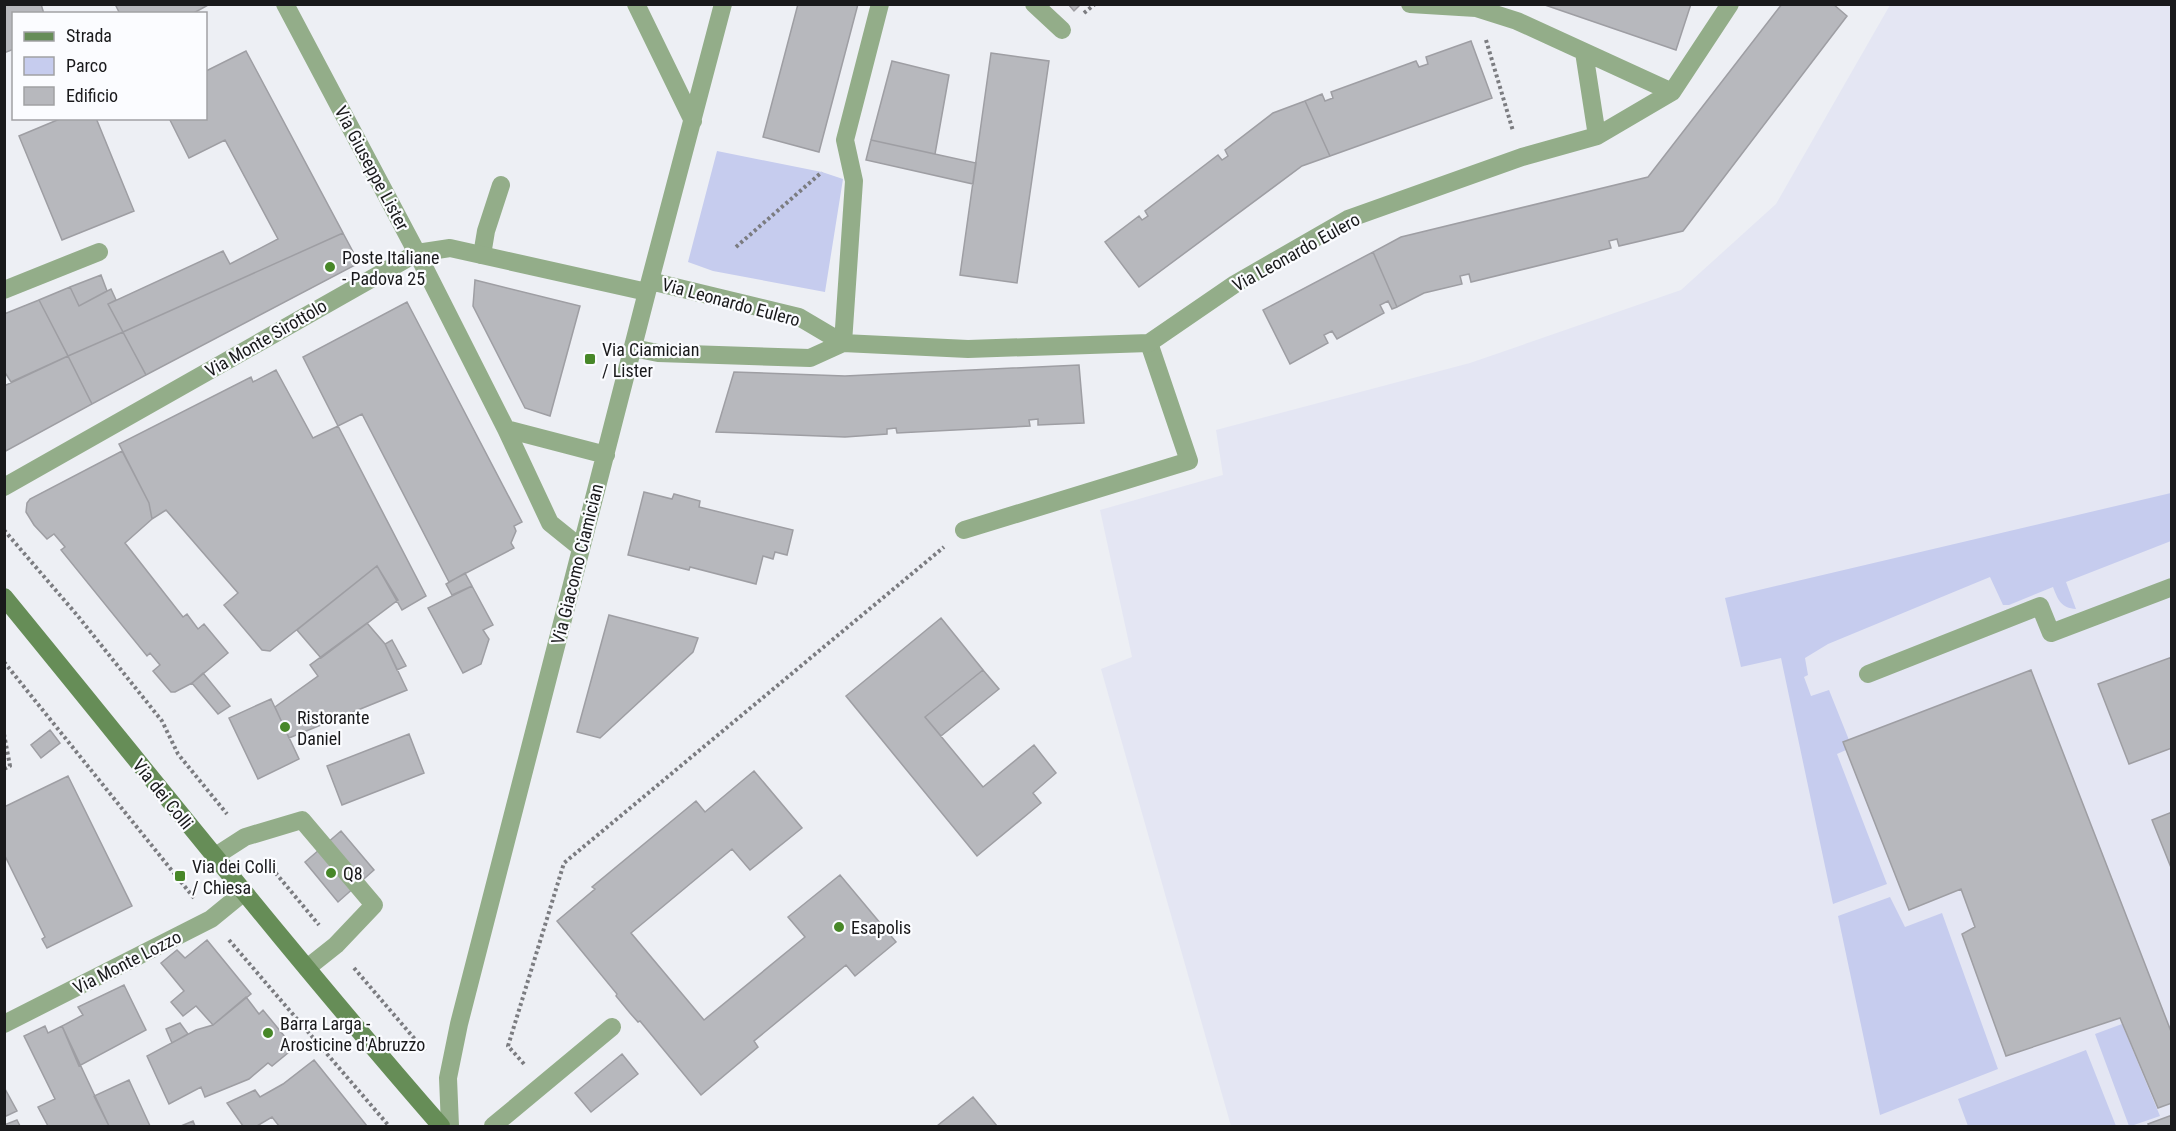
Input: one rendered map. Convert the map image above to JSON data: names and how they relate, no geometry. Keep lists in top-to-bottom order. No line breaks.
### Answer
{"streets":{"main road":["Via dei Colli"],"street":["Via Giuseppe Lister","Via Leonardo Eulero","Via Monte Sirottolo","Via Giacomo Ciamician","Via Monte Lozzo"]},"crossings":[["Via Giuseppe Lister","Via Monte Sirottolo"],["Via Giuseppe Lister","Via Giacomo Ciamician"],["Via Leonardo Eulero","Via Monte Sirottolo"],["Via Leonardo Eulero","Via Giacomo Ciamician"],["Via Monte Sirottolo","Via Giacomo Ciamician"],["Via dei Colli","Via Monte Lozzo"]],"places":{"other":["Poste Italiane - Padova 25","Ristorante Daniel","Q8","Esapolis","Barra Larga - Arosticine d'Abruzzo"],"transit":["Via Ciamician / Lister","Via dei Colli / Chiesa"]},"legend":["Strada","Parco","Edificio"]}
